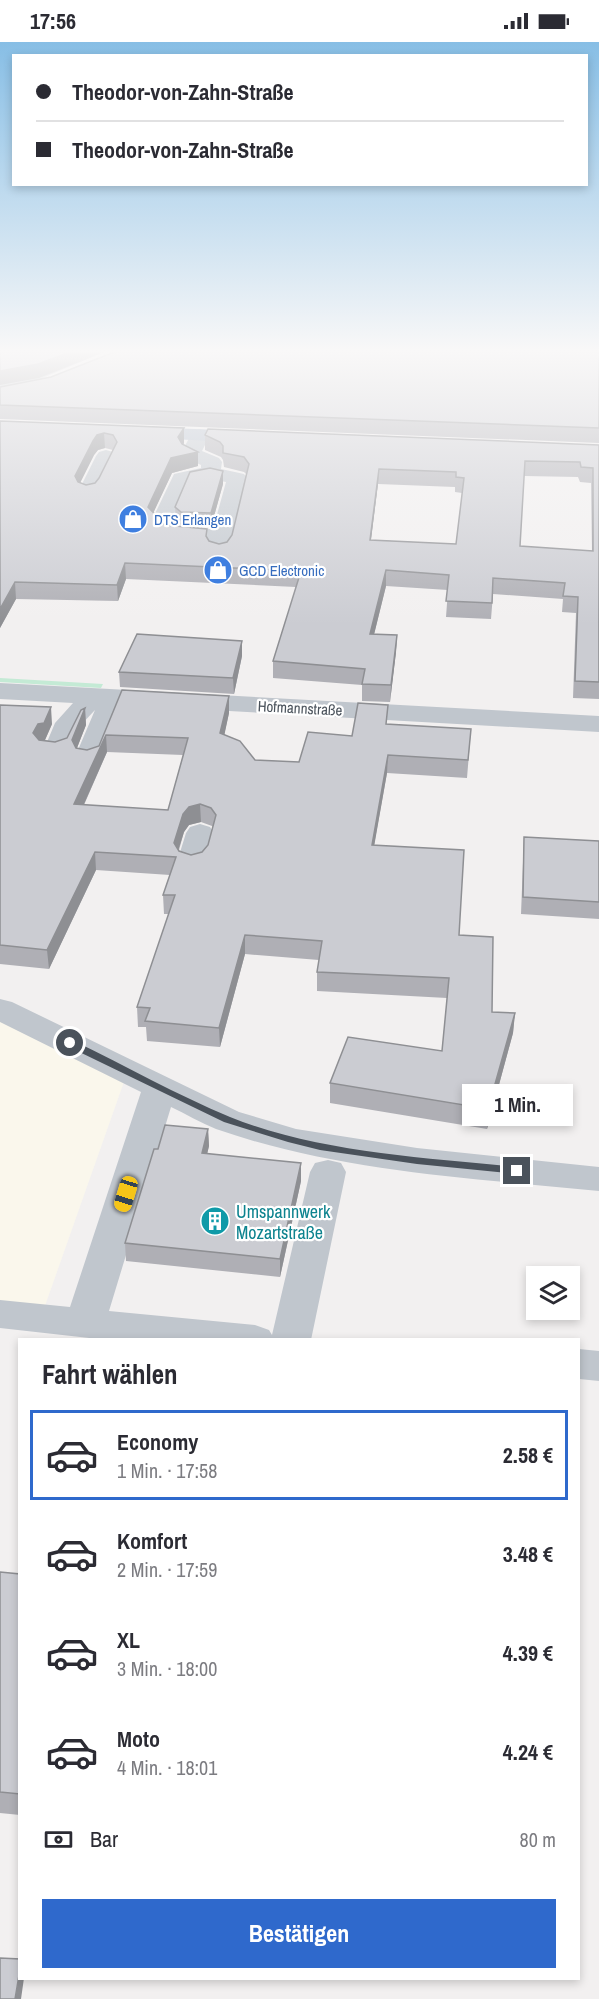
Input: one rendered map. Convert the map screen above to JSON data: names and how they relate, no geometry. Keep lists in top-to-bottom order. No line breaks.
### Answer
{"streets":{"street":["Hofmannstraße"]},"places":{"shop":["DTS Erlangen","GCD Electronic"],"building":["Umspannwerk Mozartstraße"]},"page":{"status":"17:56","banner":["Theodor-von-Zahn-Straße","Theodor-von-Zahn-Straße"],"bubble":"1 Min.","heading":"Fahrt wählen","list":[{"name":"Economy","note":"1 Min. · 17:58","value":"2.58 €"},{"name":"Komfort","note":"2 Min. · 17:59","value":"3.48 €"},{"name":"XL","note":"3 Min. · 18:00","value":"4.39 €"},{"name":"Moto","note":"4 Min. · 18:01","value":"4.24 €"}],"pay":["Bar","80 m"],"buttons":"Bestätigen"}}
